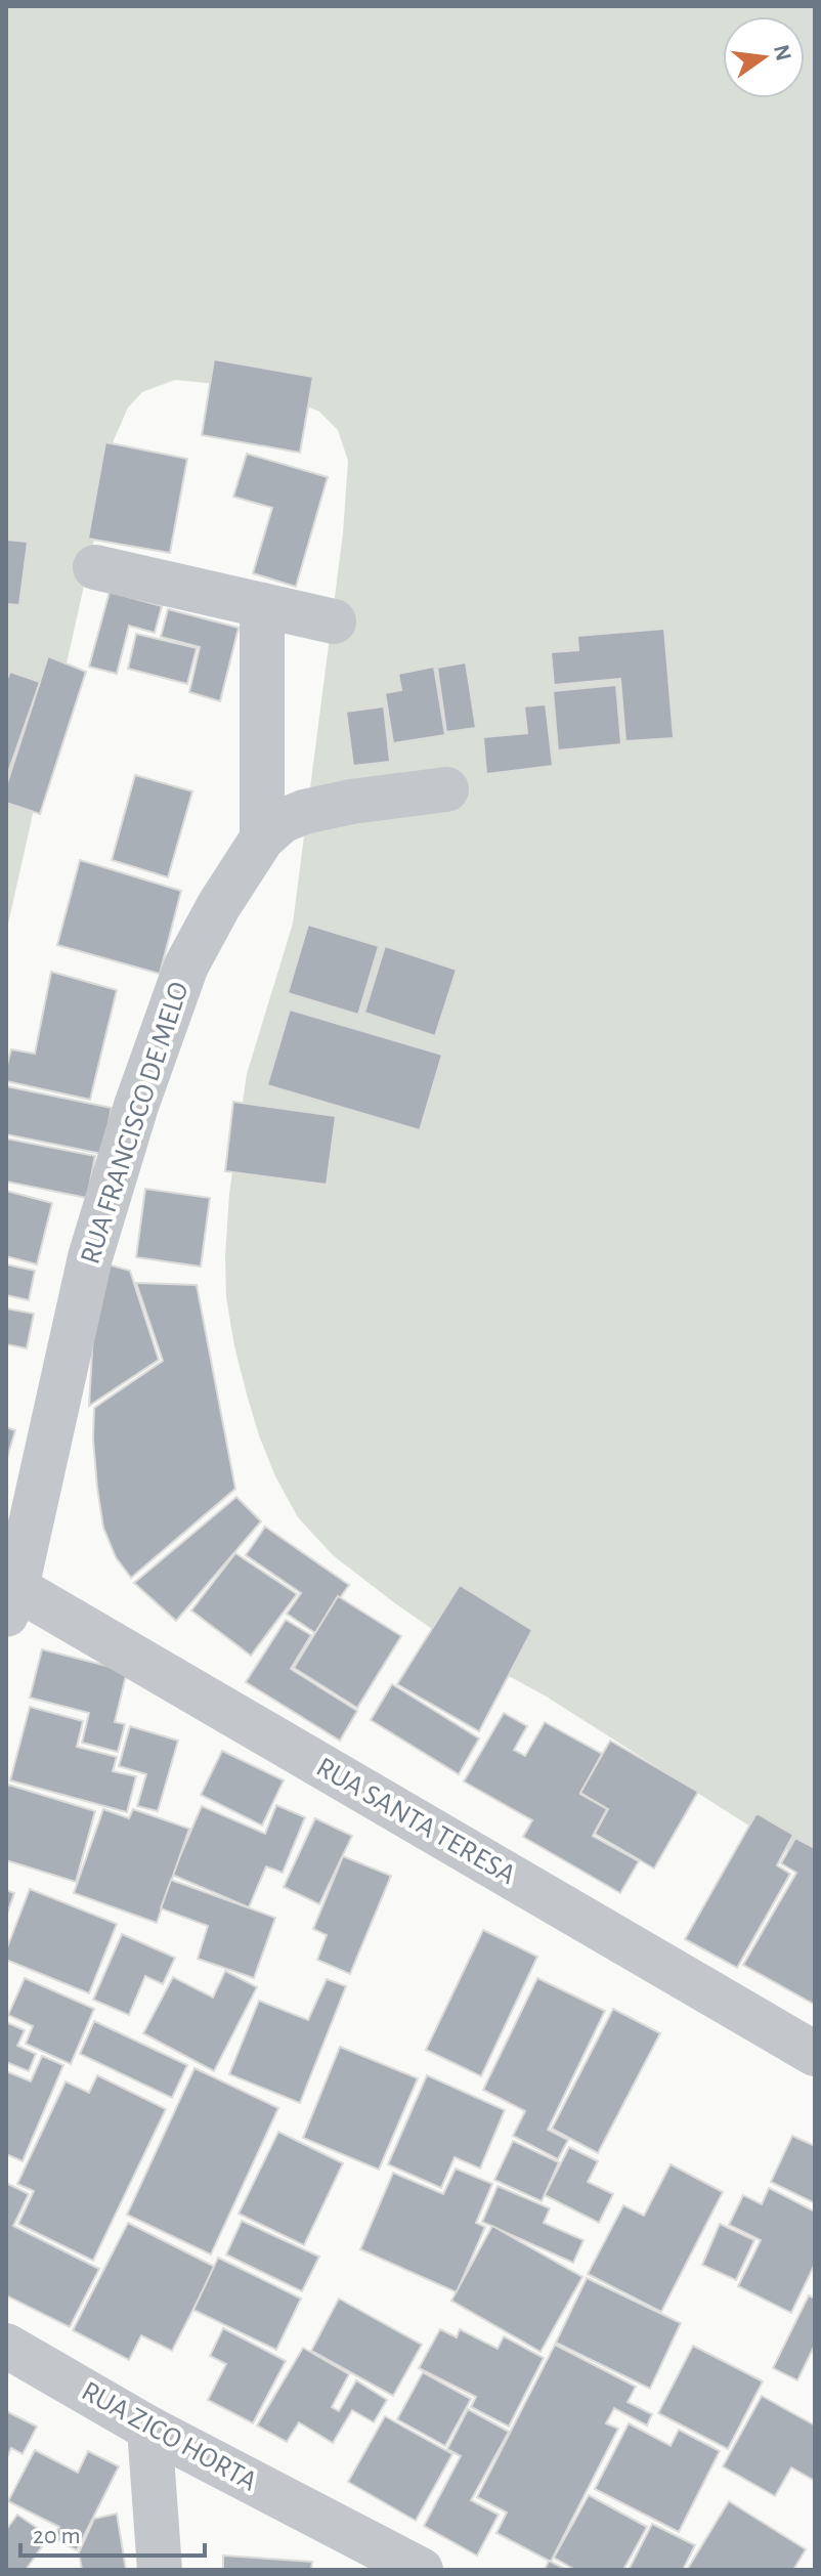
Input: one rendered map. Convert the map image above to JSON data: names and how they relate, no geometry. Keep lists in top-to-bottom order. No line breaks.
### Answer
{"streets":{"street":["RUA FRANCISCO DE MELO","RUA SANTA TERESA","RUA ZICO HORTA"]},"crossings":[["RUA FRANCISCO DE MELO","RUA SANTA TERESA"]],"scale_bar":"20 m","north":"right"}
